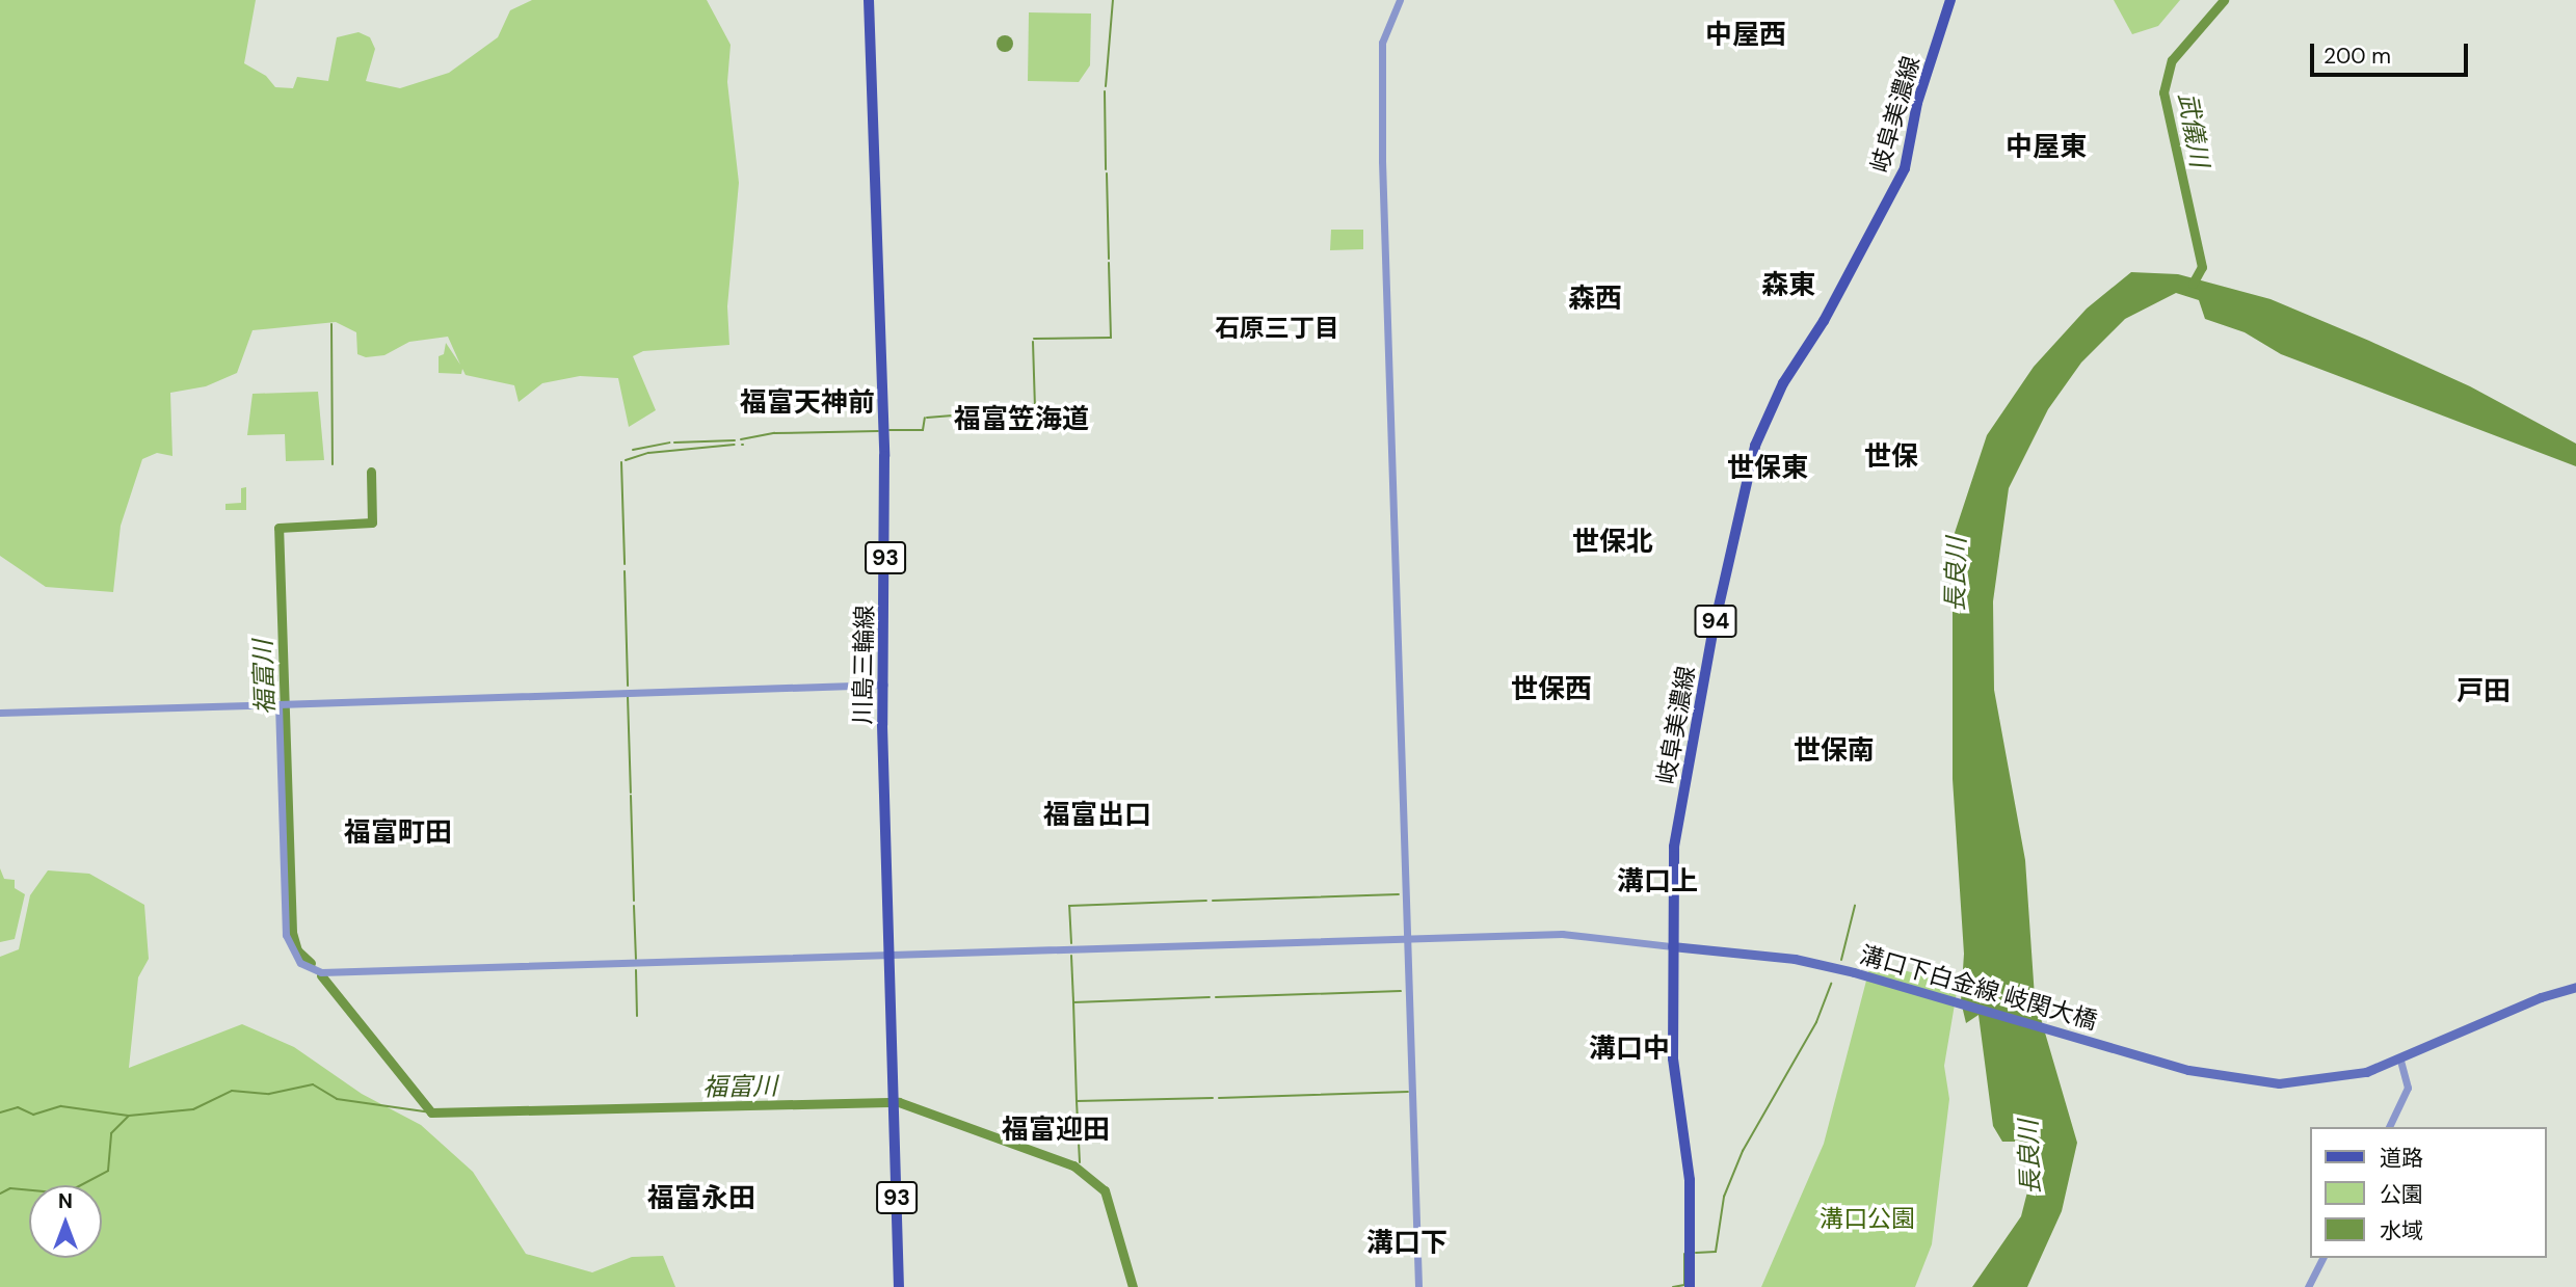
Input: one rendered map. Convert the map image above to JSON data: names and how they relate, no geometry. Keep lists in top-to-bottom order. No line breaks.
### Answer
{"streets":{"main road":["岐阜美濃線","93","94","川島三輪線","溝口下白金線 岐関大橋"]},"crossings":[["岐阜美濃線","溝口下白金線 岐関大橋"]],"districts":["中屋西","中屋東","森東","森西","石原三丁目","福富天神前","福富笠海道","世保","世保東","世保北","世保西","戸田","世保南","福富出口","福富町田","溝口上","溝口中","福富迎田","福富永田","溝口下"],"water":["武儀川","長良川","福富川"],"parks":["溝口公園"],"legend":["道路","公園","水域"],"scale_bar":"200 m","north":"top"}
